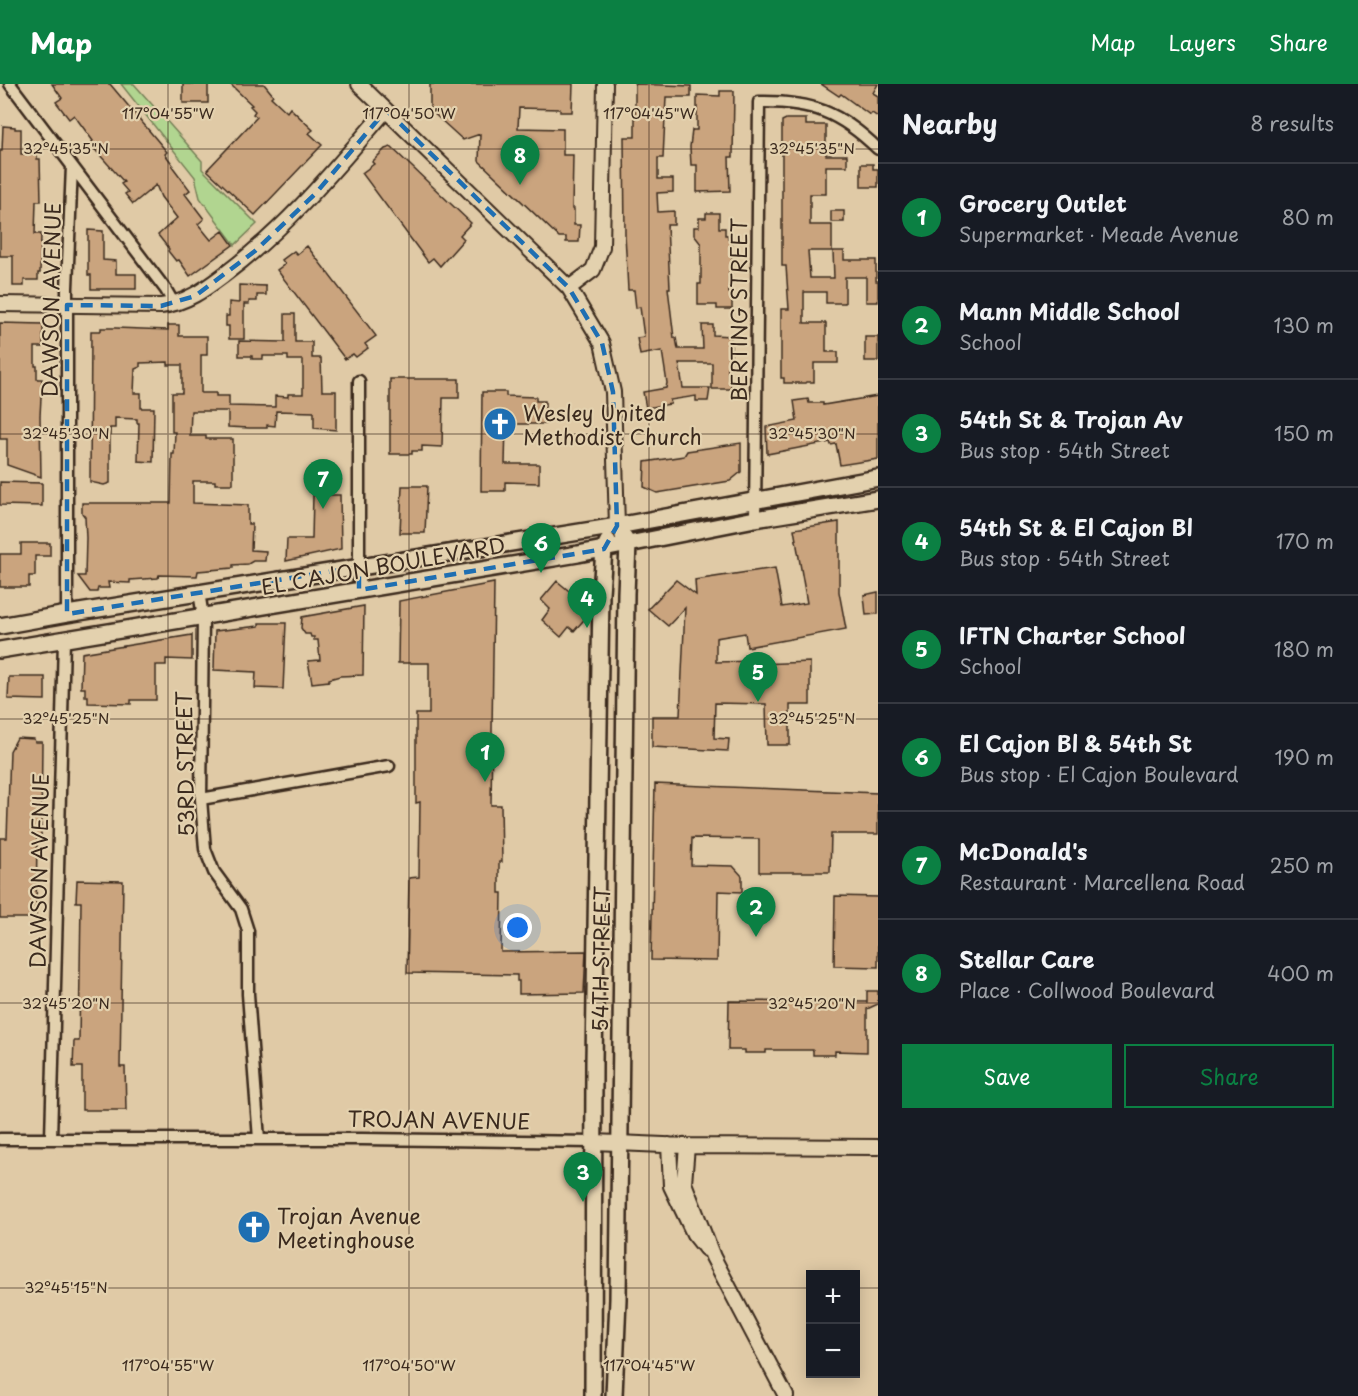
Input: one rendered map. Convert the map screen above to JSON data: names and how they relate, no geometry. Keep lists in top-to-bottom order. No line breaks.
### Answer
{"streets":{"main road":["EL CAJON BOULEVARD","54TH STREET"],"street":["DAWSON AVENUE","BERTING STREET","53RD STREET","TROJAN AVENUE"]},"crossings":[["DAWSON AVENUE","EL CAJON BOULEVARD"],["DAWSON AVENUE","TROJAN AVENUE"],["BERTING STREET","EL CAJON BOULEVARD"],["EL CAJON BOULEVARD","53RD STREET"],["EL CAJON BOULEVARD","54TH STREET"],["53RD STREET","TROJAN AVENUE"],["54TH STREET","TROJAN AVENUE"]],"places":{"church":["Wesley United Methodist Church","Trojan Avenue Meetinghouse"]},"page":{"header":"Map","nav":["Map","Layers","Share"],"heading":["Nearby","8 results"],"pins":["8","7","6","4","5","1","2","3"],"list":[{"mark":"1","name":"Grocery Outlet","note":"Supermarket · Meade Avenue","value":"80 m"},{"mark":"2","name":"Mann Middle School","note":"School","value":"130 m"},{"mark":"3","name":"54th St & Trojan Av","note":"Bus stop · 54th Street","value":"150 m"},{"mark":"4","name":"54th St & El Cajon Bl","note":"Bus stop · 54th Street","value":"170 m"},{"mark":"5","name":"IFTN Charter School","note":"School","value":"180 m"},{"mark":"6","name":"El Cajon Bl & 54th St","note":"Bus stop · El Cajon Boulevard","value":"190 m"},{"mark":"7","name":"McDonald's","note":"Restaurant · Marcellena Road","value":"250 m"},{"mark":"8","name":"Stellar Care","note":"Place · Collwood Boulevard","value":"400 m"}],"buttons":["Save","Share"],"map_buttons":["+","−"]},"coordinates":["117°04'55\"W","117°04'50\"W","117°04'45\"W","32°45'35\"N","32°45'30\"N","32°45'25\"N","32°45'20\"N","32°45'15\"N"]}
